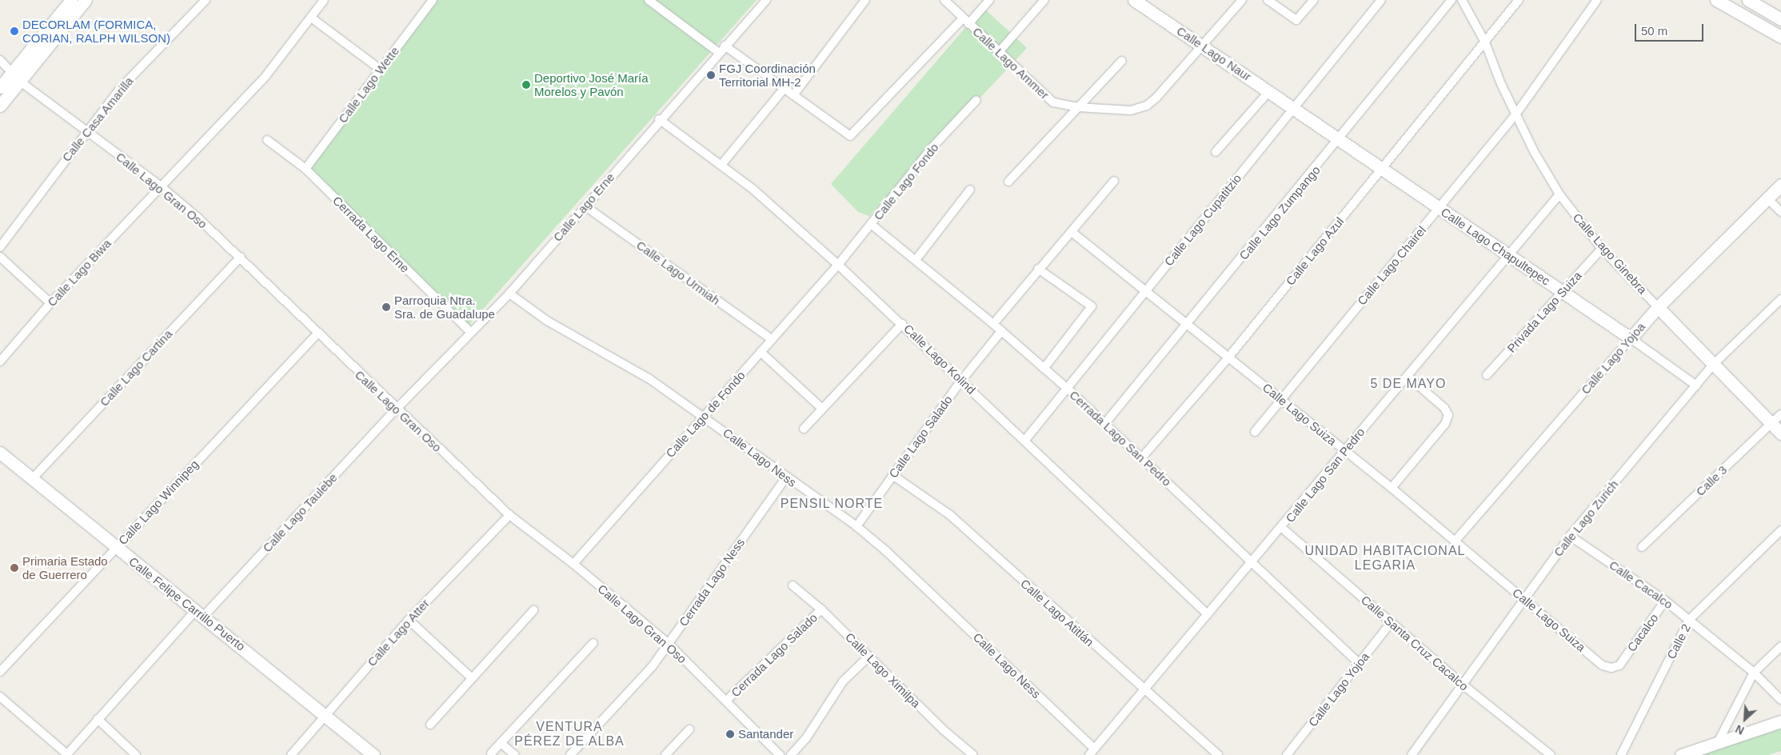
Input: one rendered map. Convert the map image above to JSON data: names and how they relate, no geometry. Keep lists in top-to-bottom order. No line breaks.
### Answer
{"streets":{"street":["Calle Lago Naur","Calle Lago Ammer","Calle Lago Wette","Calle Casa Amarilla","Calle Lago Fondo","Calle Lago Gran Oso","Calle Lago Erne","Calle Lago Zumpango","Calle Lago Cupatitzio","Cerrada Lago Erne","Calle Lago Chapultepec","Calle Lago Azul","Calle Lago Ginebra","Calle Lago Chairel","Calle Lago Biwa","Calle Lago Urmiah","Privada Lago Suiza","Calle Lago Yojoa","Calle Lago Kolind","Calle Lago Cartina","Calle Lago de Fondo","Calle Lago Suiza","Calle Lago Salado","Cerrada Lago San Pedro","Calle Lago Ness","Calle Lago San Pedro","Calle 3","Calle Lago Winnipeg","Calle Lago Taulebe","Calle Lago Zurich","Cerrada Lago Ness","Calle Cacalco","Calle Felipe Carrillo Puerto","Calle Lago Atitlán","Calle Lago Atter","Cacalco","Calle 2","Calle Santa Cruz Cacalco","Cerrada Lago Salado","Calle Lago Ximilpa"]},"crossings":[["Calle Lago Naur","Calle Lago Ammer"],["Calle Lago Naur","Calle Lago Cupatitzio"],["Calle Lago Naur","Calle Lago Chapultepec"],["Calle Lago Wette","Cerrada Lago Erne"],["Calle Casa Amarilla","Calle Lago Gran Oso"],["Calle Lago Fondo","Calle Lago Kolind"],["Calle Lago Fondo","Calle Lago de Fondo"],["Calle Lago Fondo","Cerrada Lago San Pedro"],["Calle Lago Gran Oso","Calle Lago Erne"],["Calle Lago Gran Oso","Calle Lago Biwa"],["Calle Lago Gran Oso","Calle Lago Cartina"],["Calle Lago Gran Oso","Calle Lago de Fondo"],["Calle Lago Gran Oso","Calle Lago Winnipeg"],["Calle Lago Gran Oso","Calle Lago Taulebe"],["Calle Lago Gran Oso","Cerrada Lago Ness"],["Calle Lago Gran Oso","Calle Lago Atter"],["Calle Lago Gran Oso","Cerrada Lago Salado"],["Calle Lago Erne","Cerrada Lago Erne"],["Calle Lago Erne","Calle Lago Urmiah"],["Calle Lago Erne","Calle Lago Kolind"],["Calle Lago Erne","Calle Lago Ness"],["Calle Lago Erne","Calle Lago Taulebe"],["Calle Lago Zumpango","Calle Lago Chapultepec"],["Calle Lago Zumpango","Calle Lago Suiza"],["Calle Lago Zumpango","Cerrada Lago San Pedro"],["Calle Lago Cupatitzio","Calle Lago Chapultepec"],["Calle Lago Cupatitzio","Calle Lago Kolind"],["Calle Lago Cupatitzio","Calle Lago Suiza"],["Calle Lago Cupatitzio","Cerrada Lago San Pedro"],["Calle Lago Chapultepec","Calle Lago Azul"],["Calle Lago Chapultepec","Calle Lago Chairel"],["Calle Lago Chapultepec","Privada Lago Suiza"],["Calle Lago Chapultepec","Calle Lago Yojoa"],["Calle Lago Chapultepec","Calle Lago San Pedro"],["Calle Lago Chapultepec","Calle Lago Zurich"],["Calle Lago Azul","Calle Lago Ginebra"],["Calle Lago Azul","Calle Lago Suiza"],["Calle Lago Azul","Cerrada Lago San Pedro"],["Calle Lago Ginebra","Calle Lago Chairel"],["Calle Lago Ginebra","Privada Lago Suiza"],["Calle Lago Ginebra","Calle Lago Yojoa"],["Calle Lago Ginebra","Calle Lago San Pedro"],["Calle Lago Ginebra","Calle 3"],["Calle Lago Ginebra","Calle Lago Zurich"],["Calle Lago Chairel","Calle Lago Suiza"],["Calle Lago Urmiah","Calle Lago de Fondo"],["Calle Lago Yojoa","Calle Lago Suiza"],["Calle Lago Yojoa","Cerrada Lago San Pedro"],["Calle Lago Yojoa","Calle Santa Cruz Cacalco"],["Calle Lago Kolind","Calle Lago de Fondo"],["Calle Lago Kolind","Calle Lago Salado"],["Calle Lago Kolind","Calle Lago San Pedro"],["Calle Lago Cartina","Calle Felipe Carrillo Puerto"],["Calle Lago de Fondo","Calle Lago Ness"],["Calle Lago Suiza","Calle Lago San Pedro"],["Calle Lago Suiza","Calle Lago Zurich"],["Calle Lago Suiza","Cacalco"],["Calle Lago Salado","Cerrada Lago San Pedro"],["Calle Lago Salado","Calle Lago Ness"],["Calle Lago Salado","Calle Lago Atitlán"],["Cerrada Lago San Pedro","Calle Lago San Pedro"],["Calle Lago Ness","Calle Lago San Pedro"],["Calle Lago Ness","Cerrada Lago Ness"],["Calle Lago San Pedro","Calle Lago Atitlán"],["Calle Lago San Pedro","Calle Santa Cruz Cacalco"],["Calle Lago Winnipeg","Calle Felipe Carrillo Puerto"],["Calle Lago Taulebe","Calle Felipe Carrillo Puerto"],["Calle Lago Zurich","Calle Cacalco"],["Calle Lago Zurich","Calle Santa Cruz Cacalco"],["Calle Cacalco","Cacalco"],["Calle Cacalco","Calle 2"],["Calle Felipe Carrillo Puerto","Calle Lago Atter"],["Cerrada Lago Salado","Calle Lago Ximilpa"]],"districts":["5 DE MAYO","PENSIL NORTE","UNIDAD HABITACIONAL LEGARIA","VENTURA PÉREZ DE ALBA"],"places":["DECORLAM (FORMICA, CORIAN, RALPH WILSON)","FGJ Coordinación Territorial MH-2","Deportivo José María Morelos y Pavón","Parroquia Ntra. Sra. de Guadalupe","Primaria Estado de Guerrero","Santander"],"scale_bar":"50 m","north":"bottom left"}
